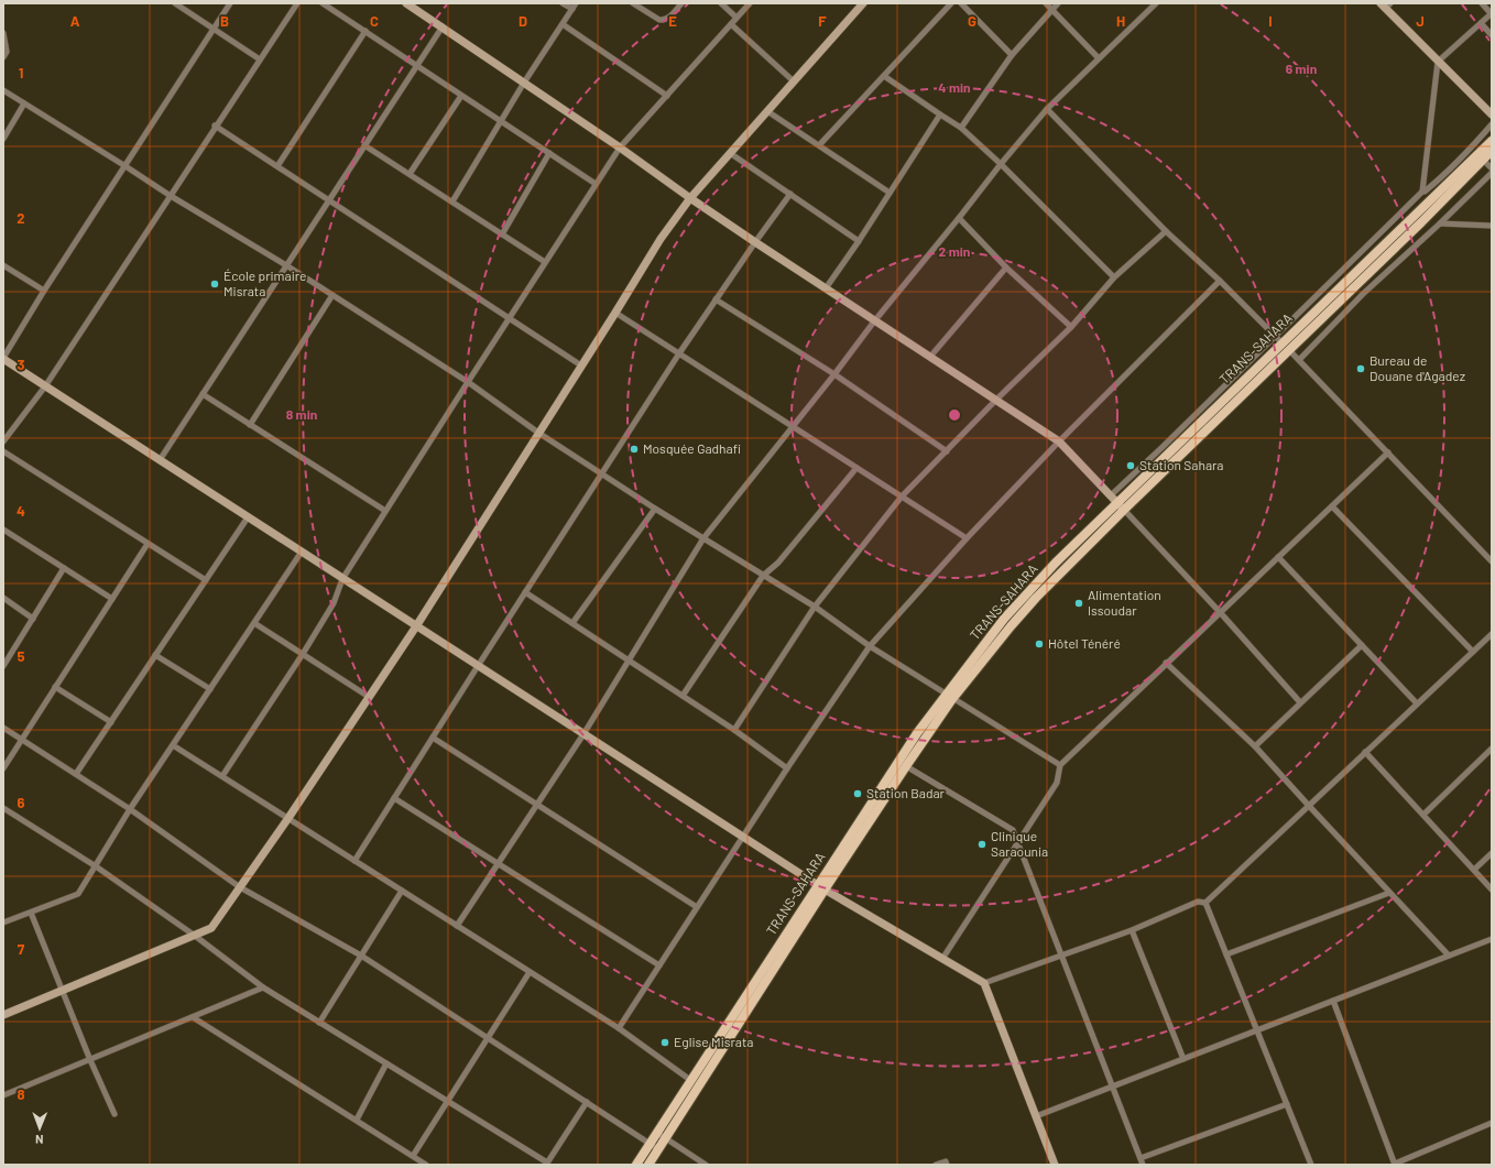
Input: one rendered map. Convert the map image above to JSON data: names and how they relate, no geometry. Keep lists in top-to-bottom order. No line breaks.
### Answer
{"streets":{"main road":["TRANS-SAHARA"]},"places":["École primaire Misrata","Bureau de Douane d'Agadez","Mosquée Gadhafi","Station Sahara","Alimentation Issoudar","Hôtel Ténéré","Station Badar","Clinique Saraounia","Eglise Misrata"],"north":"bottom","grid":{"columns":["A","B","C","D","E","F","G","H","I","J"],"rows":["1","2","3","4","5","6","7","8"]},"rings":["6 min","4 min","2 min","8 min"]}
